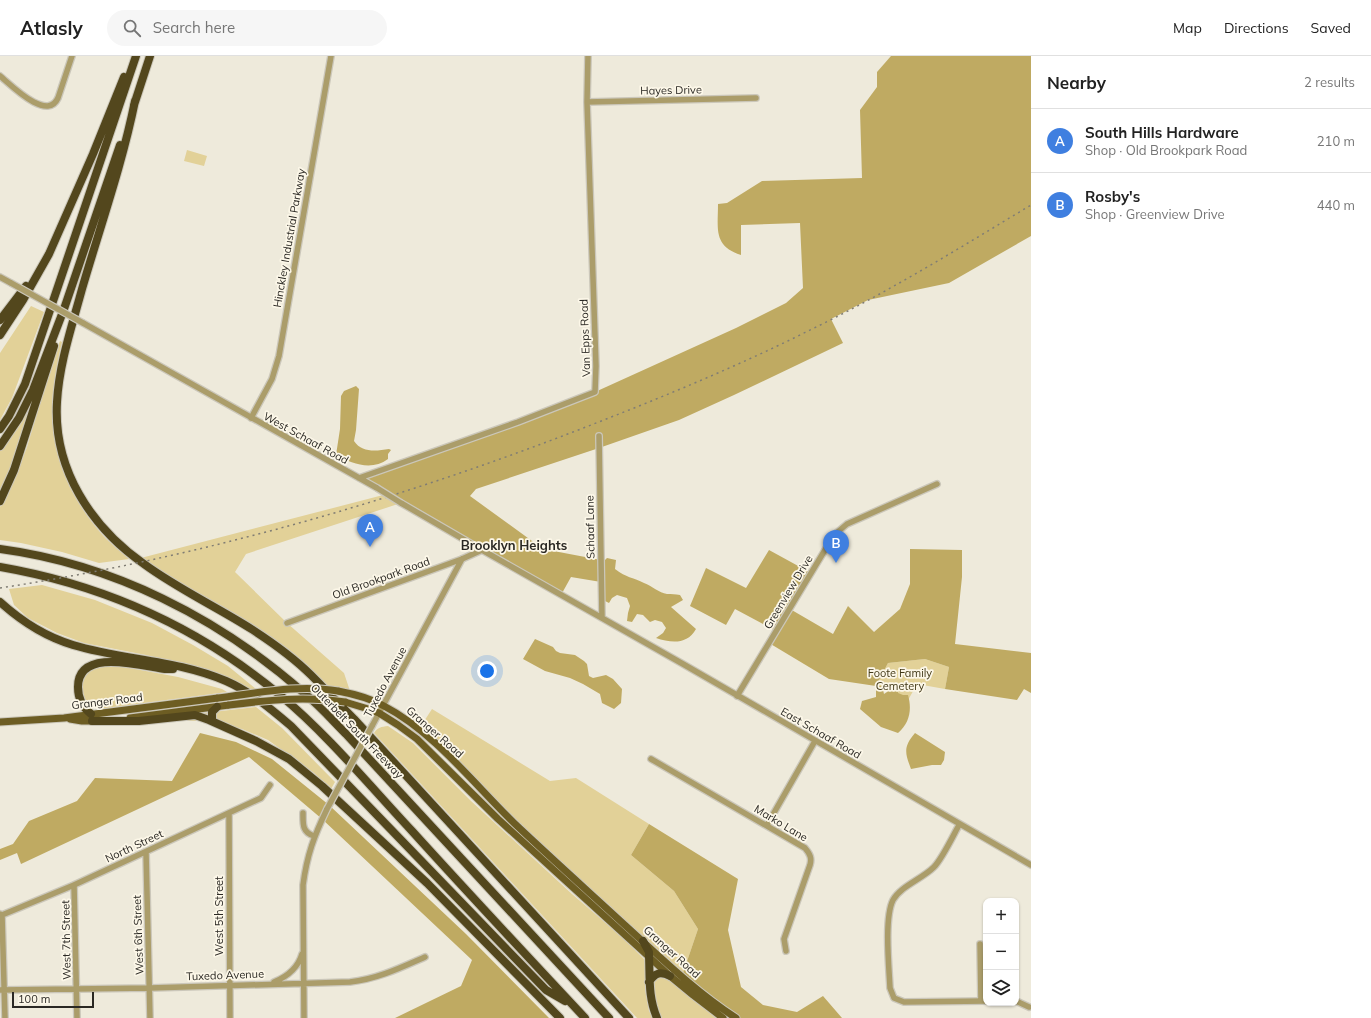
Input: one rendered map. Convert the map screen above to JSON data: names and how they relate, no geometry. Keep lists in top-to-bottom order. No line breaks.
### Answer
{"streets":{"highway":["Outerbelt South Freeway"],"main road":["Granger Road"],"street":["Hayes Drive","Hinckley Industrial Parkway","Van Epps Road","West Schaaf Road","Schaaf Lane","Old Brookpark Road","Greenview Drive","Tuxedo Avenue","East Schaaf Road","Marko Lane","North Street","West 5th Street","West 6th Street","West 7th Street"]},"crossings":[["Hayes Drive","Van Epps Road"],["Hinckley Industrial Parkway","West Schaaf Road"],["Van Epps Road","West Schaaf Road"],["West Schaaf Road","Schaaf Lane"],["West Schaaf Road","Old Brookpark Road"],["West Schaaf Road","East Schaaf Road"],["Schaaf Lane","East Schaaf Road"],["Old Brookpark Road","Tuxedo Avenue"],["Greenview Drive","East Schaaf Road"],["Tuxedo Avenue","Granger Road"],["Tuxedo Avenue","West 5th Street"],["Tuxedo Avenue","West 6th Street"],["Tuxedo Avenue","West 7th Street"],["North Street","West 5th Street"],["North Street","West 6th Street"],["North Street","West 7th Street"]],"districts":["Brooklyn Heights"],"parks":["Foote Family Cemetery"],"scale_bar":"100 m","page":{"header":"Atlasly","search":"Search here","nav":["Map","Directions","Saved"],"heading":["Nearby","2 results"],"list":[{"mark":"A","name":"South Hills Hardware","note":"Shop · Old Brookpark Road","value":"210 m"},{"mark":"B","name":"Rosby's","note":"Shop · Greenview Drive","value":"440 m"}],"pins":["A","B"],"map_buttons":["+","−"],"scale":"100 m"}}
